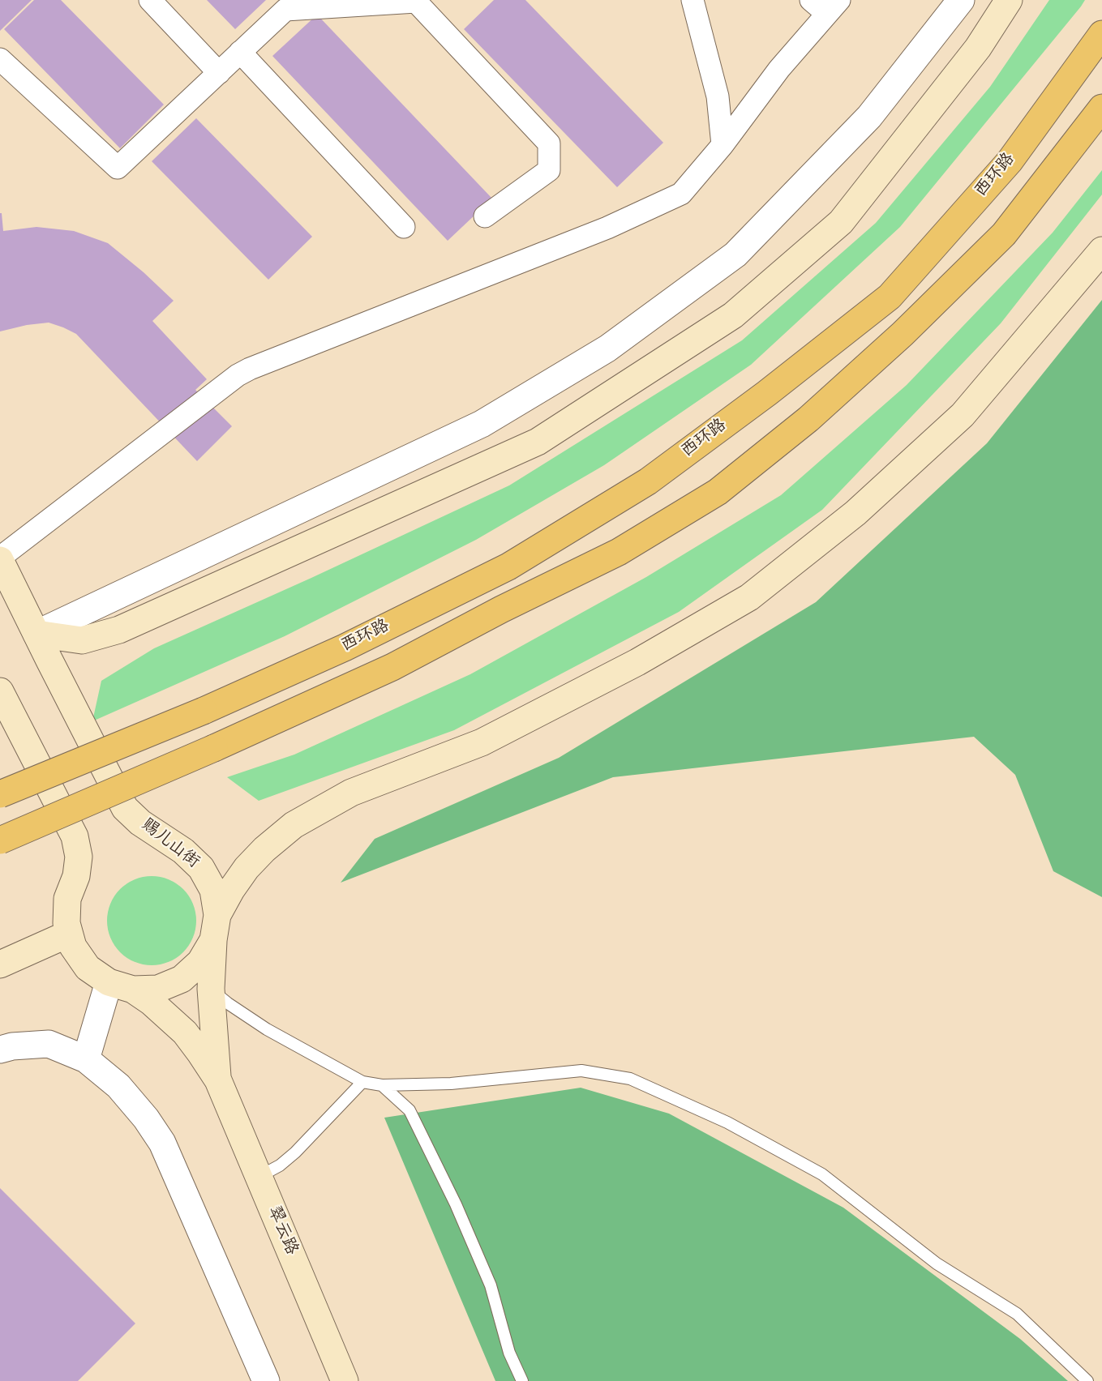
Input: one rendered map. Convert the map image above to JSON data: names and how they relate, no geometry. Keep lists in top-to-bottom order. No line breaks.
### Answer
{"streets":{"highway":["西环路"],"main road":["赐儿山街","翠云路"]}}
